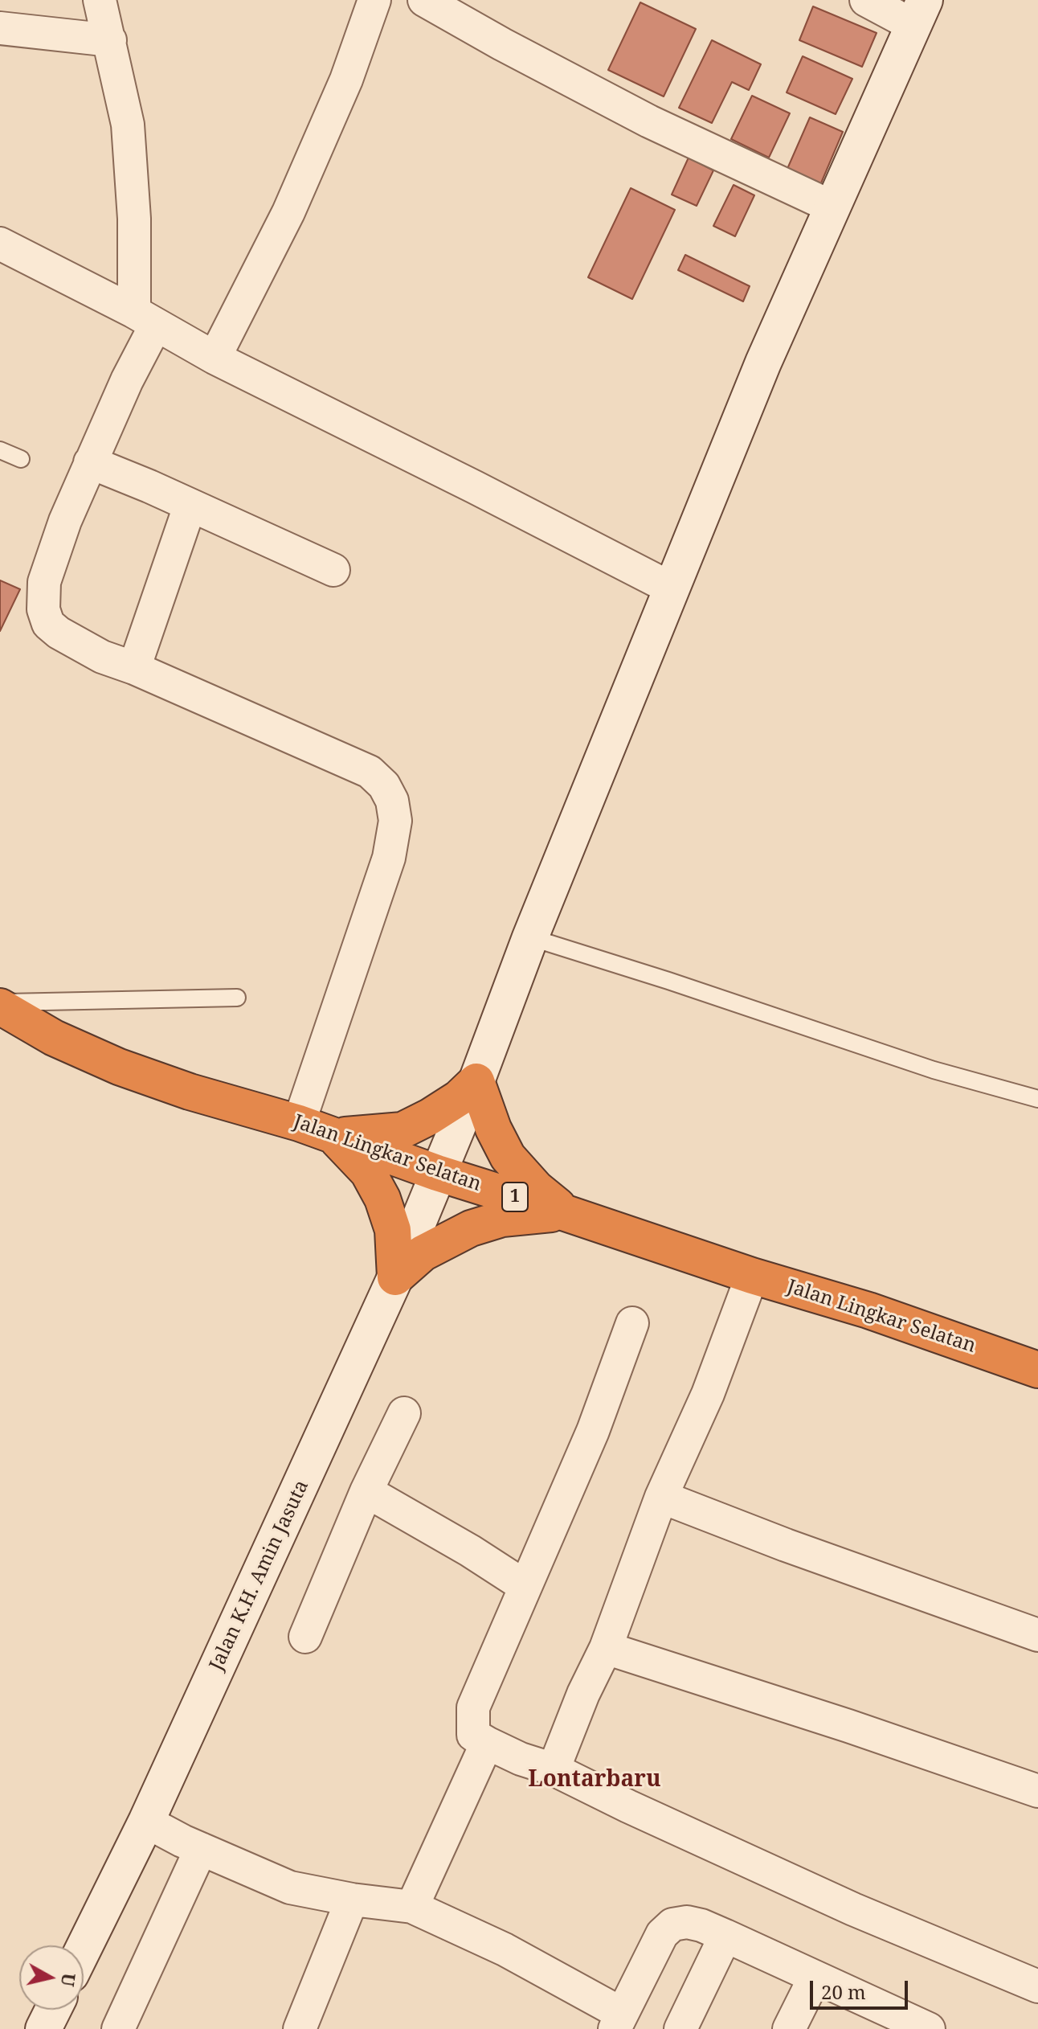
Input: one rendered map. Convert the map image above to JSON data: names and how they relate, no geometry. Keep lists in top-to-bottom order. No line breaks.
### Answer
{"streets":{"highway":["Jalan Lingkar Selatan","1"],"street":["Jalan K.H. Amin Jasuta"]},"crossings":[["Jalan Lingkar Selatan","Jalan K.H. Amin Jasuta"]],"districts":["Lontarbaru"],"scale_bar":"20 m","north":"right"}
